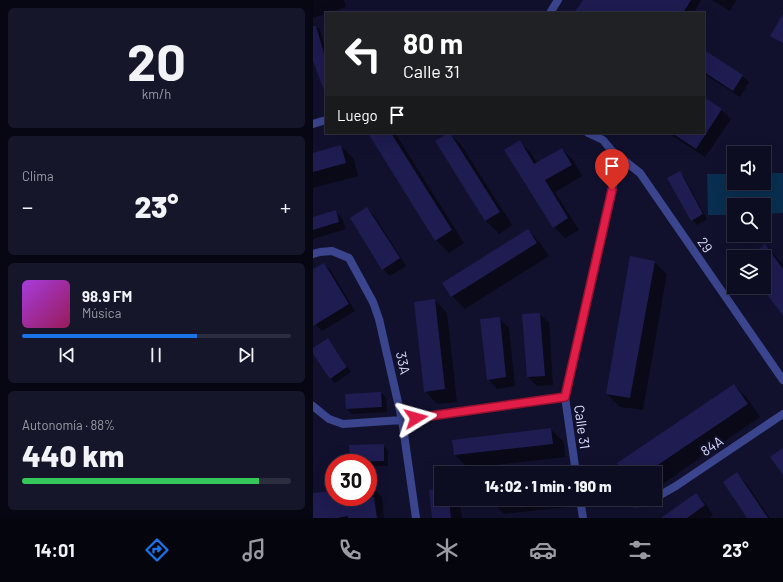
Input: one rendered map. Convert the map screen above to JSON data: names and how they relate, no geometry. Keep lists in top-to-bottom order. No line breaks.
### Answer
{"streets":{"street":["29","33A","Calle 31","84A"]},"crossings":[["29","Calle 31"]],"page":{"tile":[["20","km/h"],"Clima",["Autonomía · 88%","440 km"]],"turn":["80 m","Calle 31"],"then":"Luego","heat":["−","23°","+"],"song":["98.9 FM","Música"],"limit":"30","trip":"14:02 · 1 min · 190 m","tabs":["14:01","23°"]}}
